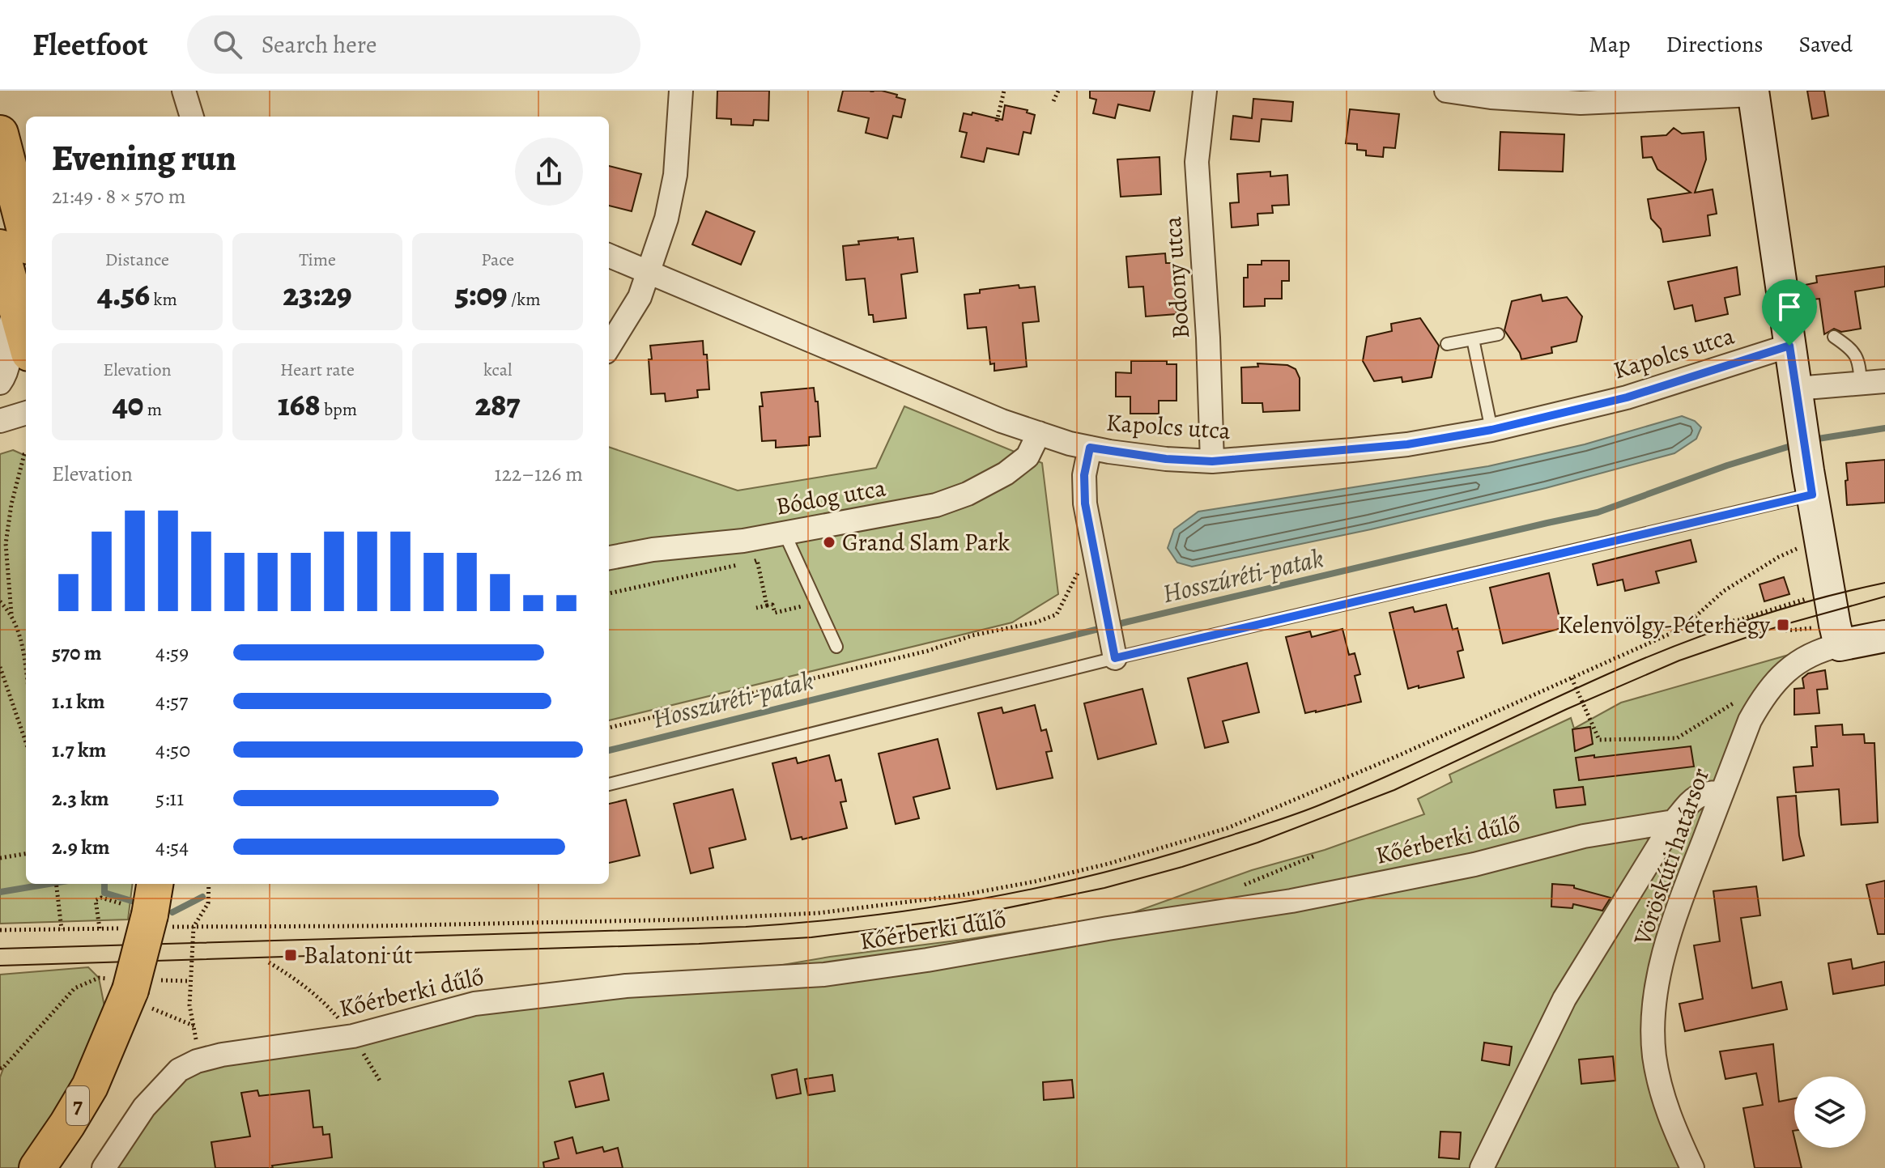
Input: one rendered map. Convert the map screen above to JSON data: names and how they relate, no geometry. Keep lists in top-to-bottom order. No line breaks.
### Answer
{"streets":{"main road":["7"],"street":["Bodony utca","Kapolcs utca","Bódog utca","Kőérberki dűlő","Vöröskúti határsor"]},"crossings":[["Bodony utca","Kapolcs utca"],["Kapolcs utca","Bódog utca"]],"water":["Hosszúréti-patak"],"places":{"other":["Grand Slam Park"],"transit":["Kelenvölgy-Péterhegy","Balatoni út"]},"page":{"header":"Fleetfoot","search":"Search here","nav":["Map","Directions","Saved"],"heading":["Evening run","21:49 · 8 × 570 m"],"stats":[["Distance","4.56 km"],["Time","23:29"],["Pace","5:09 /km"],["Elevation","40 m"],["Heart rate","168 bpm"],["kcal","287"]],"chart":["Elevation","122–126 m"],"list":[{"name":"570 m","note":"4:59"},{"name":"1.1 km","note":"4:57"},{"name":"1.7 km","note":"4:50"},{"name":"2.3 km","note":"5:11"},{"name":"2.9 km","note":"4:54"}]}}
